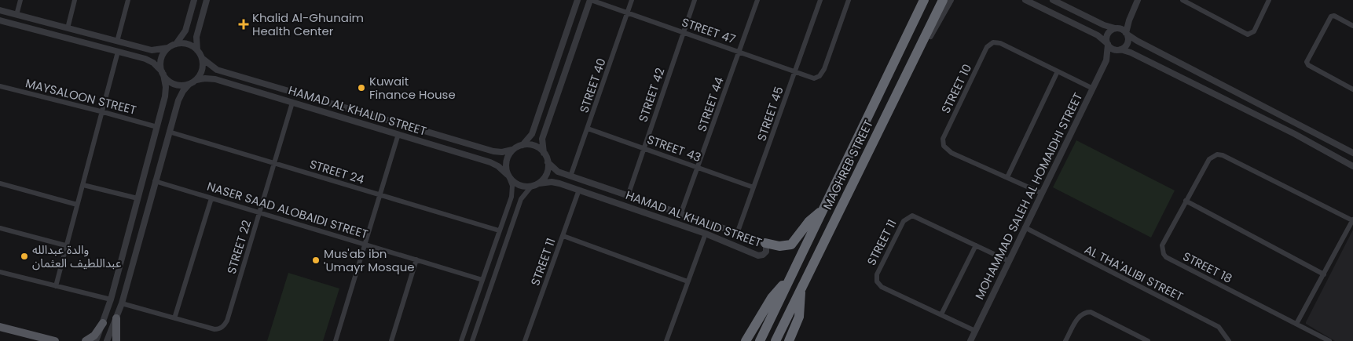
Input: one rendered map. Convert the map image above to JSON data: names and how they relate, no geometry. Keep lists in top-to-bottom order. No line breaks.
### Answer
{"streets":{"highway":["MAGHREB STREET"],"street":["STREET 47","STREET 40","STREET 10","STREET 42","MAYSALOON STREET","STREET 44","HAMAD AL KHALID STREET","STREET 45","STREET 43","STREET 24","MOHAMMAD SALEH AL HOMAIDHI STREET","NASER SAAD ALOBAIDI STREET","STREET 11","STREET 22","STREET 18","AL THA'ALIBI STREET"]},"crossings":[["STREET 47","STREET 40"],["STREET 47","STREET 42"],["STREET 47","STREET 44"],["STREET 47","STREET 45"],["STREET 40","HAMAD AL KHALID STREET"],["STREET 40","STREET 43"],["STREET 10","MOHAMMAD SALEH AL HOMAIDHI STREET"],["STREET 42","HAMAD AL KHALID STREET"],["STREET 42","STREET 43"],["STREET 44","HAMAD AL KHALID STREET"],["STREET 44","STREET 43"],["HAMAD AL KHALID STREET","STREET 45"],["HAMAD AL KHALID STREET","STREET 11"],["HAMAD AL KHALID STREET","STREET 22"],["STREET 45","STREET 43"],["STREET 24","STREET 22"],["MOHAMMAD SALEH AL HOMAIDHI STREET","STREET 11"],["MOHAMMAD SALEH AL HOMAIDHI STREET","AL THA'ALIBI STREET"],["NASER SAAD ALOBAIDI STREET","STREET 22"]],"places":{"health":["Khalid Al-Ghunaim Health Center"],"other":["Kuwait Finance House","والدة عبدالله عبداللطيف العثمان","Mus'ab ibn 'Umayr Mosque"]}}
